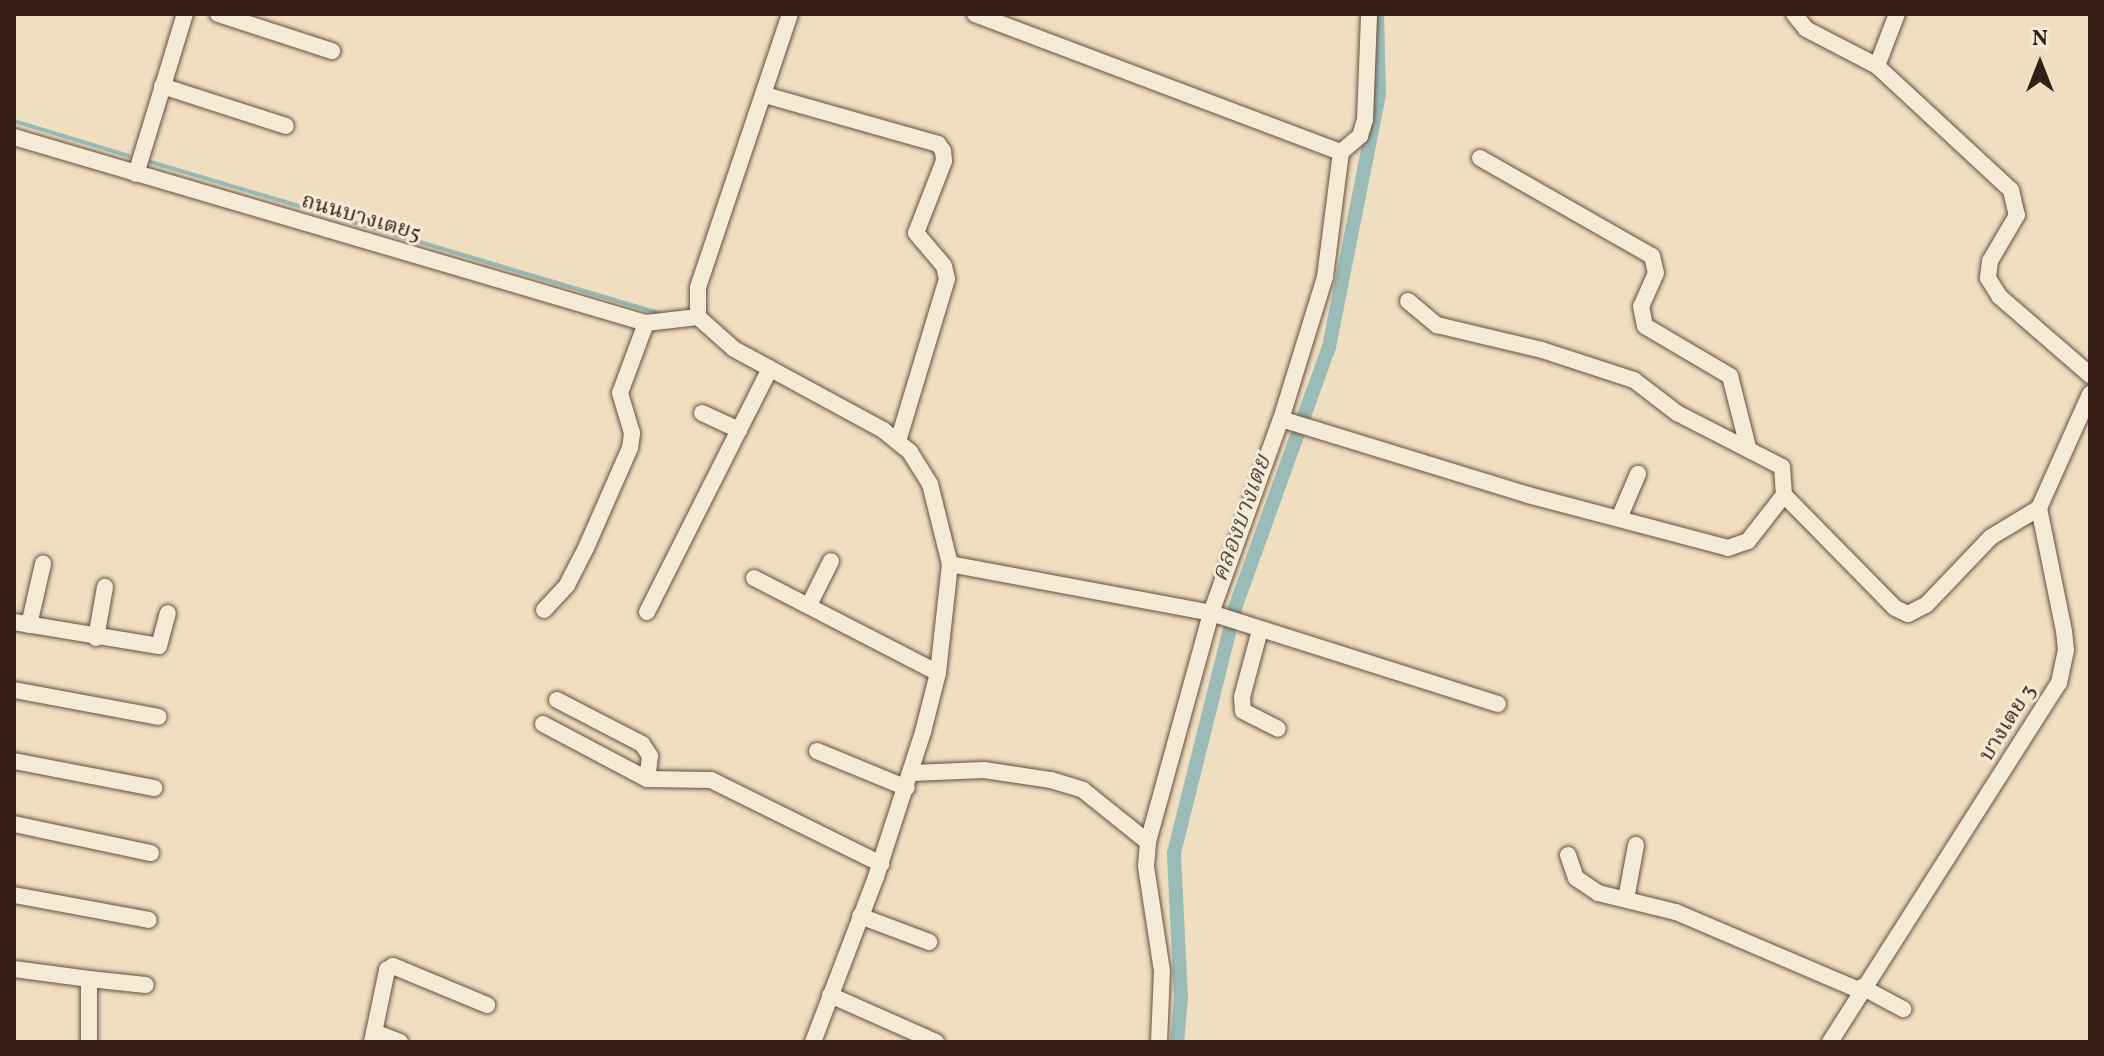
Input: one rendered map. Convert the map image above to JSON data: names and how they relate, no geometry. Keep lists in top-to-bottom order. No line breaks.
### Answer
{"streets":{"street":["ถนนบางเตย5","บางเตย 3"]},"water":["คลองบางเตย"],"north":"top"}
